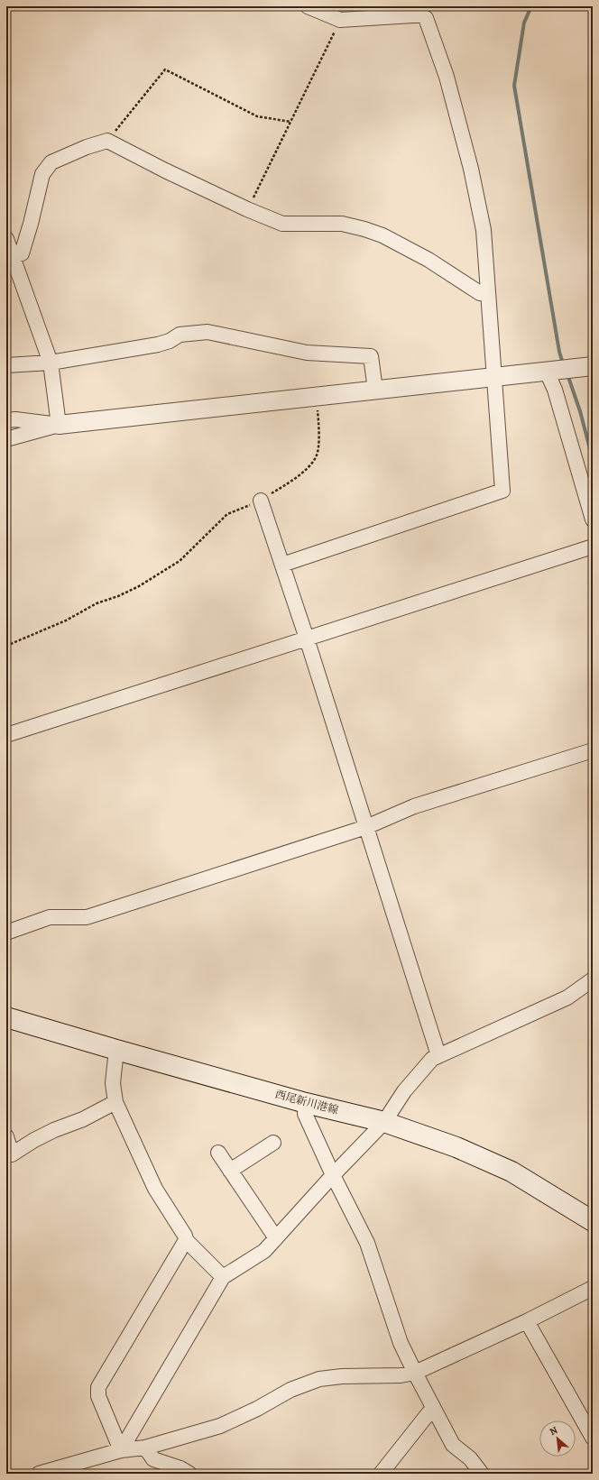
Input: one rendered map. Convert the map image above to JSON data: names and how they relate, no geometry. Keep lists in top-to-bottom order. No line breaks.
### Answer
{"streets":{"main road":["西尾新川港線"]},"north":"top left"}
